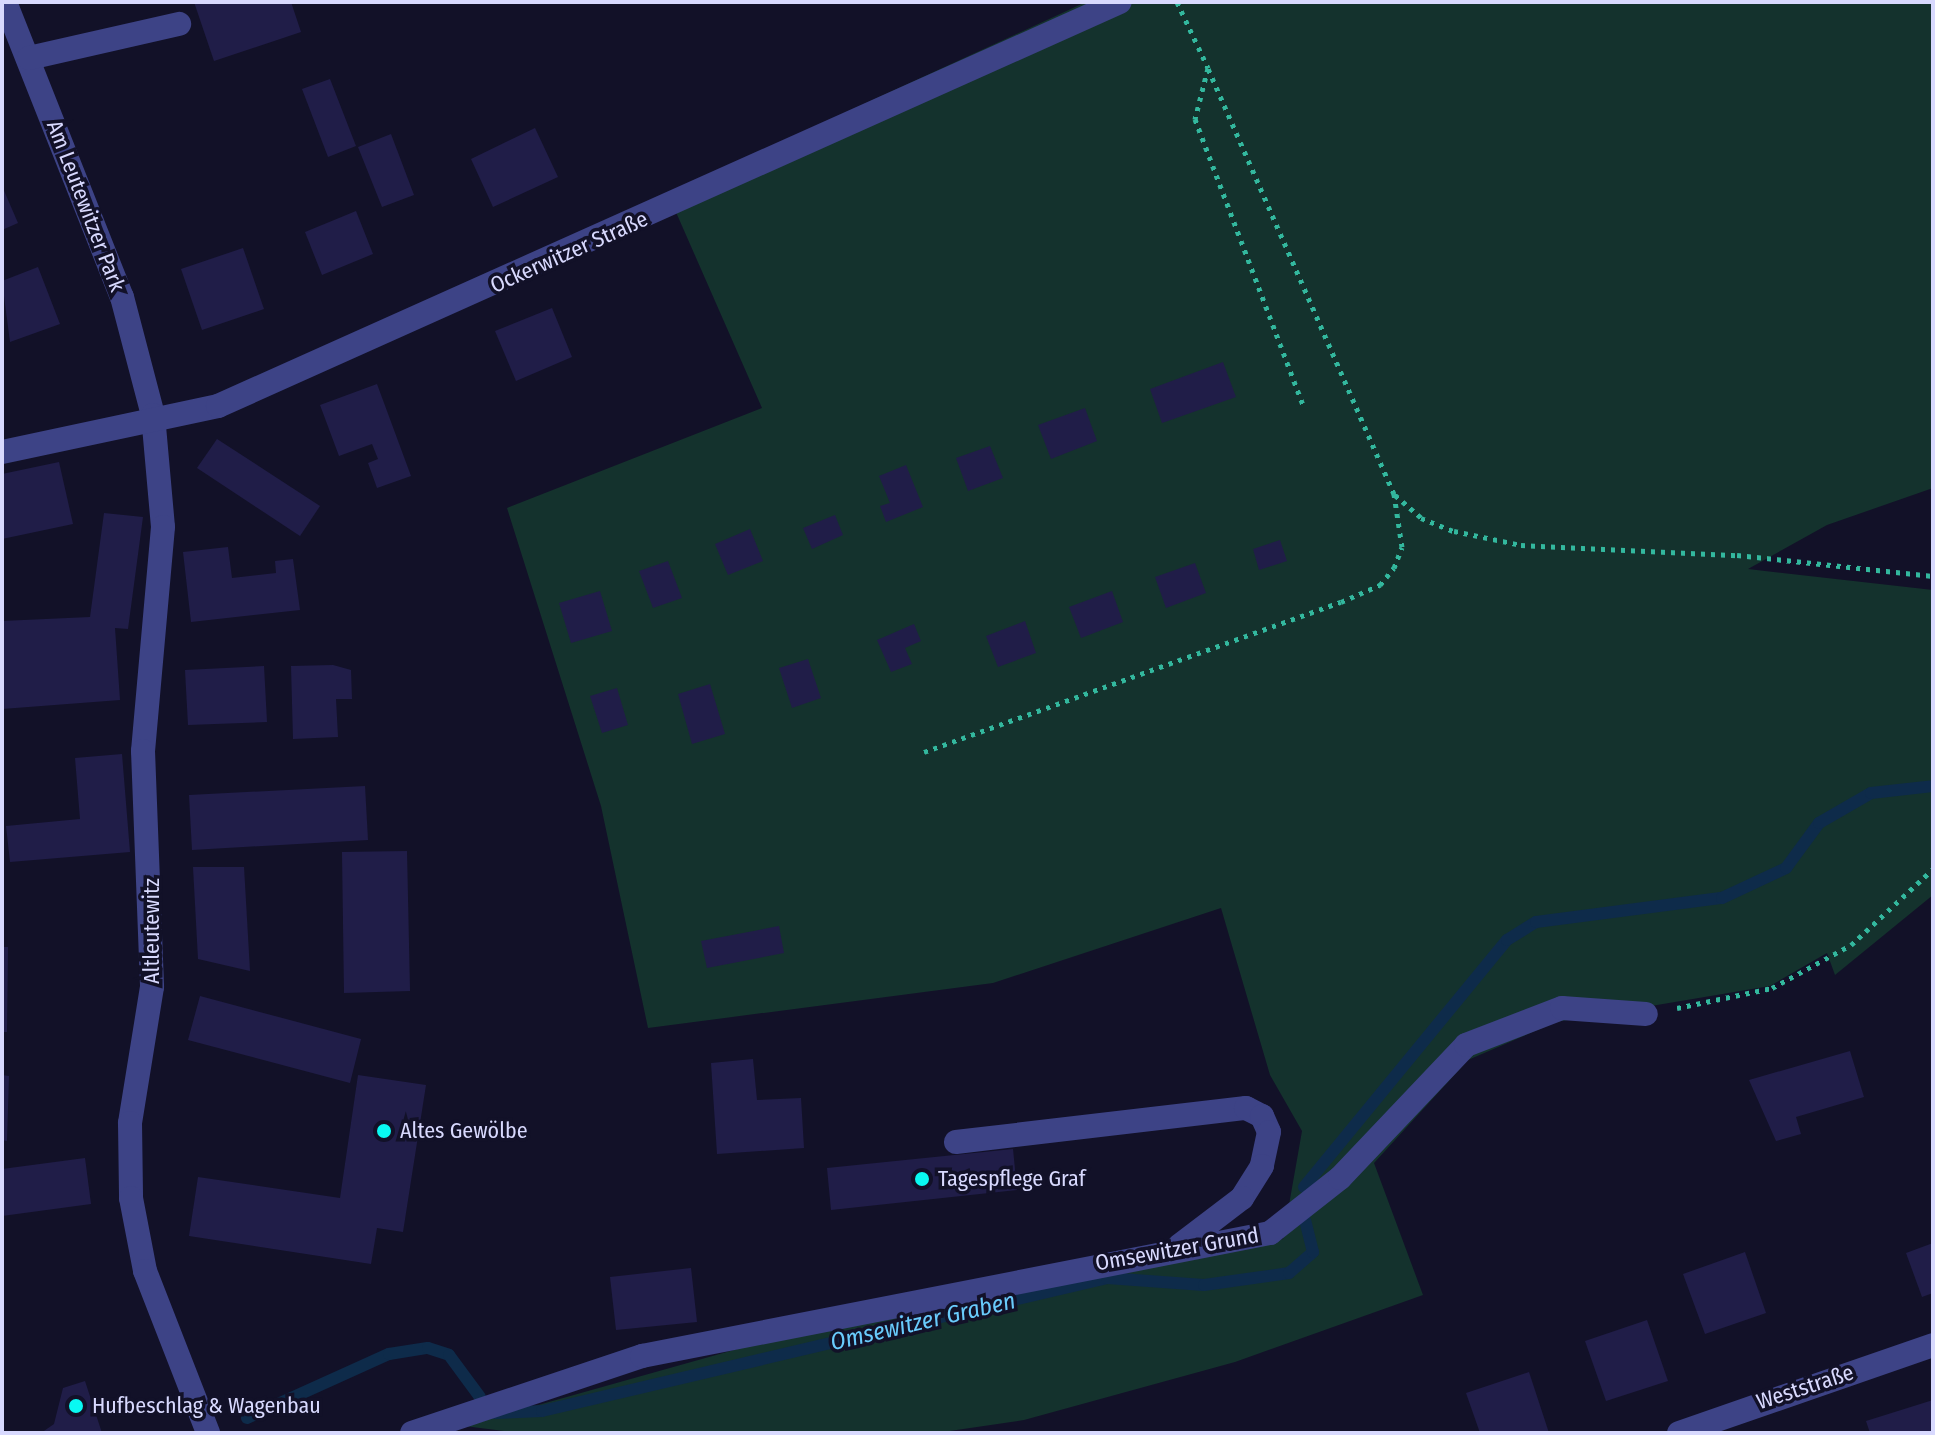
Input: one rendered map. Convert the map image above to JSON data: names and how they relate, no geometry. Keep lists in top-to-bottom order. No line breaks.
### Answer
{"streets":{"street":["Am Leutewitzer Park","Ockerwitzer Straße","Altleutewitz","Omsewitzer Grund","Weststraße"]},"crossings":[["Am Leutewitzer Park","Ockerwitzer Straße"],["Am Leutewitzer Park","Altleutewitz"],["Ockerwitzer Straße","Altleutewitz"]],"water":["Omsewitzer Graben"],"places":["Altes Gewölbe","Tagespflege Graf","Hufbeschlag & Wagenbau"]}
